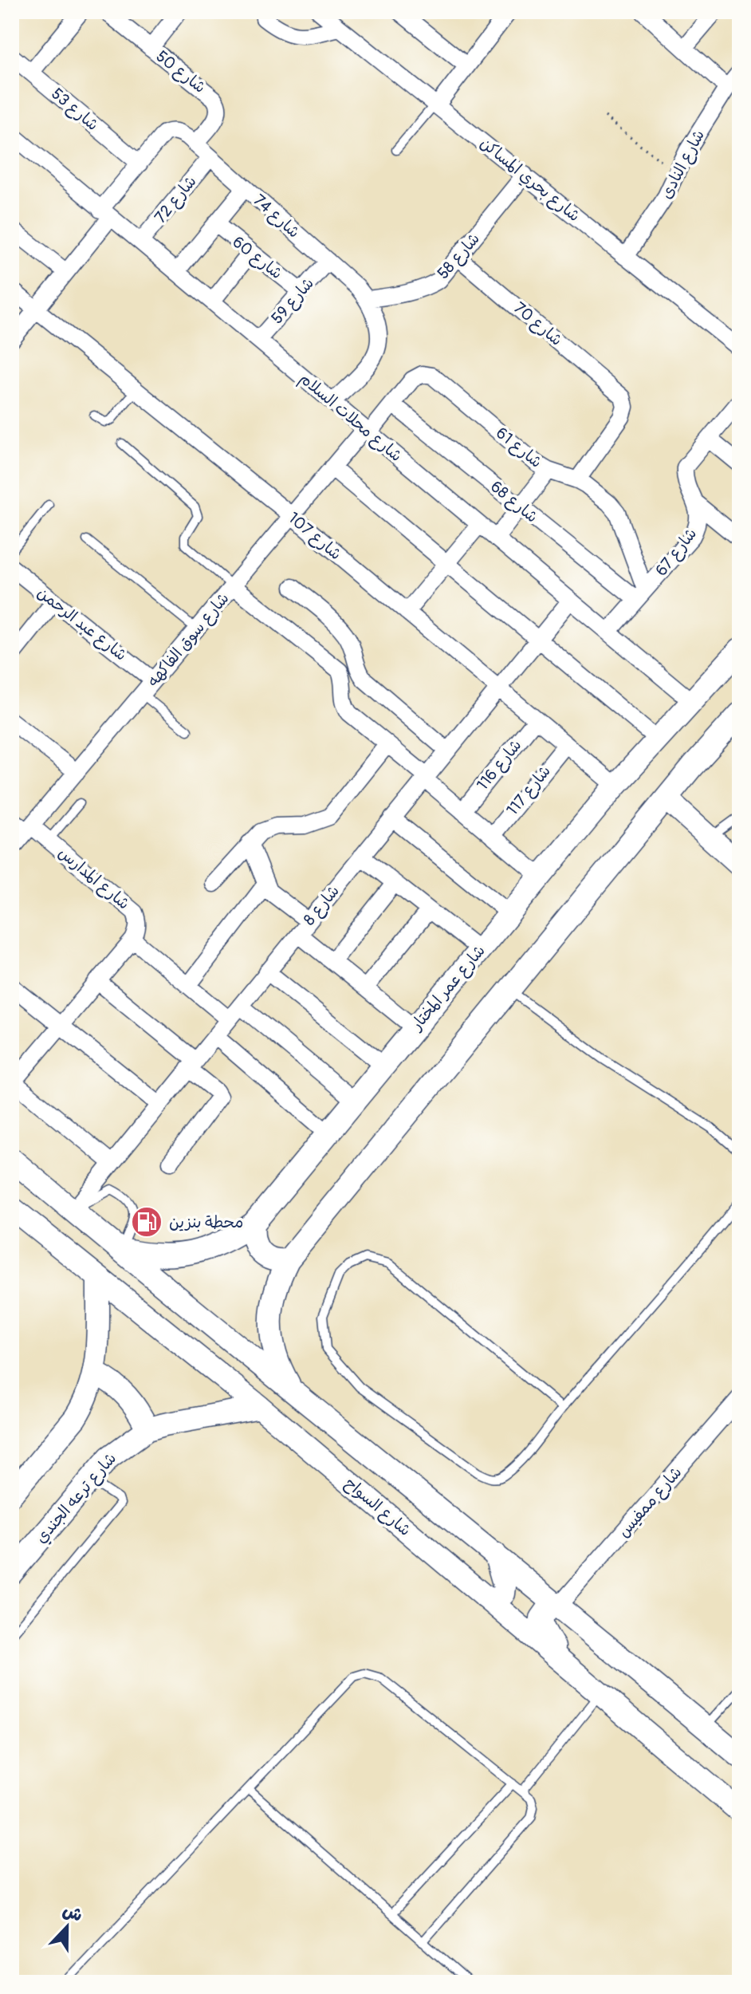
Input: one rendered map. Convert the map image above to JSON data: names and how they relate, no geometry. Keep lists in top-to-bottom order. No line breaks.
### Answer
{"streets":{"main road":["شارع عمر المختار","شارع ترعه الجندي","شارع السواح"],"street":["شارع 50","شارع 53","شارع النادى","شارع بحري المساكن","شارع 72","شارع 74","شارع 58","شارع 60","شارع 59","شارع 70","شارع محلات السلام","شارع 61","شارع 68","شارع 107","شارع 67","شارع عبد الرحمن","شارع سوق الفاكهه","شارع 116","شارع 117","شارع المدارس","شارع 8","شارع ممفيس"]},"crossings":[["شارع 50","شارع 74"],["شارع 53","شارع 74"],["شارع النادى","شارع بحري المساكن"],["شارع بحري المساكن","شارع 58"],["شارع 72","شارع 74"],["شارع 72","شارع محلات السلام"],["شارع 74","شارع 58"],["شارع 74","شارع 59"],["شارع 74","شارع محلات السلام"],["شارع 74","شارع 107"],["شارع 58","شارع 70"],["شارع 60","شارع 59"],["شارع 59","شارع محلات السلام"],["شارع 70","شارع 61"],["شارع محلات السلام","شارع 61"],["شارع محلات السلام","شارع 67"],["شارع محلات السلام","شارع سوق الفاكهه"],["شارع محلات السلام","شارع 8"],["شارع محلات السلام","شارع عمر المختار"],["شارع 61","شارع 68"],["شارع 61","شارع 67"],["شارع 61","شارع سوق الفاكهه"],["شارع 68","شارع 67"],["شارع 107","شارع سوق الفاكهه"],["شارع 107","شارع 116"],["شارع 107","شارع 117"],["شارع 107","شارع 8"],["شارع 107","شارع عمر المختار"],["شارع عبد الرحمن","شارع سوق الفاكهه"],["شارع سوق الفاكهه","شارع المدارس"],["شارع ترعه الجندي","شارع السواح"]],"places":{"fuel station":["محطة بنزين"]},"north":"top"}
